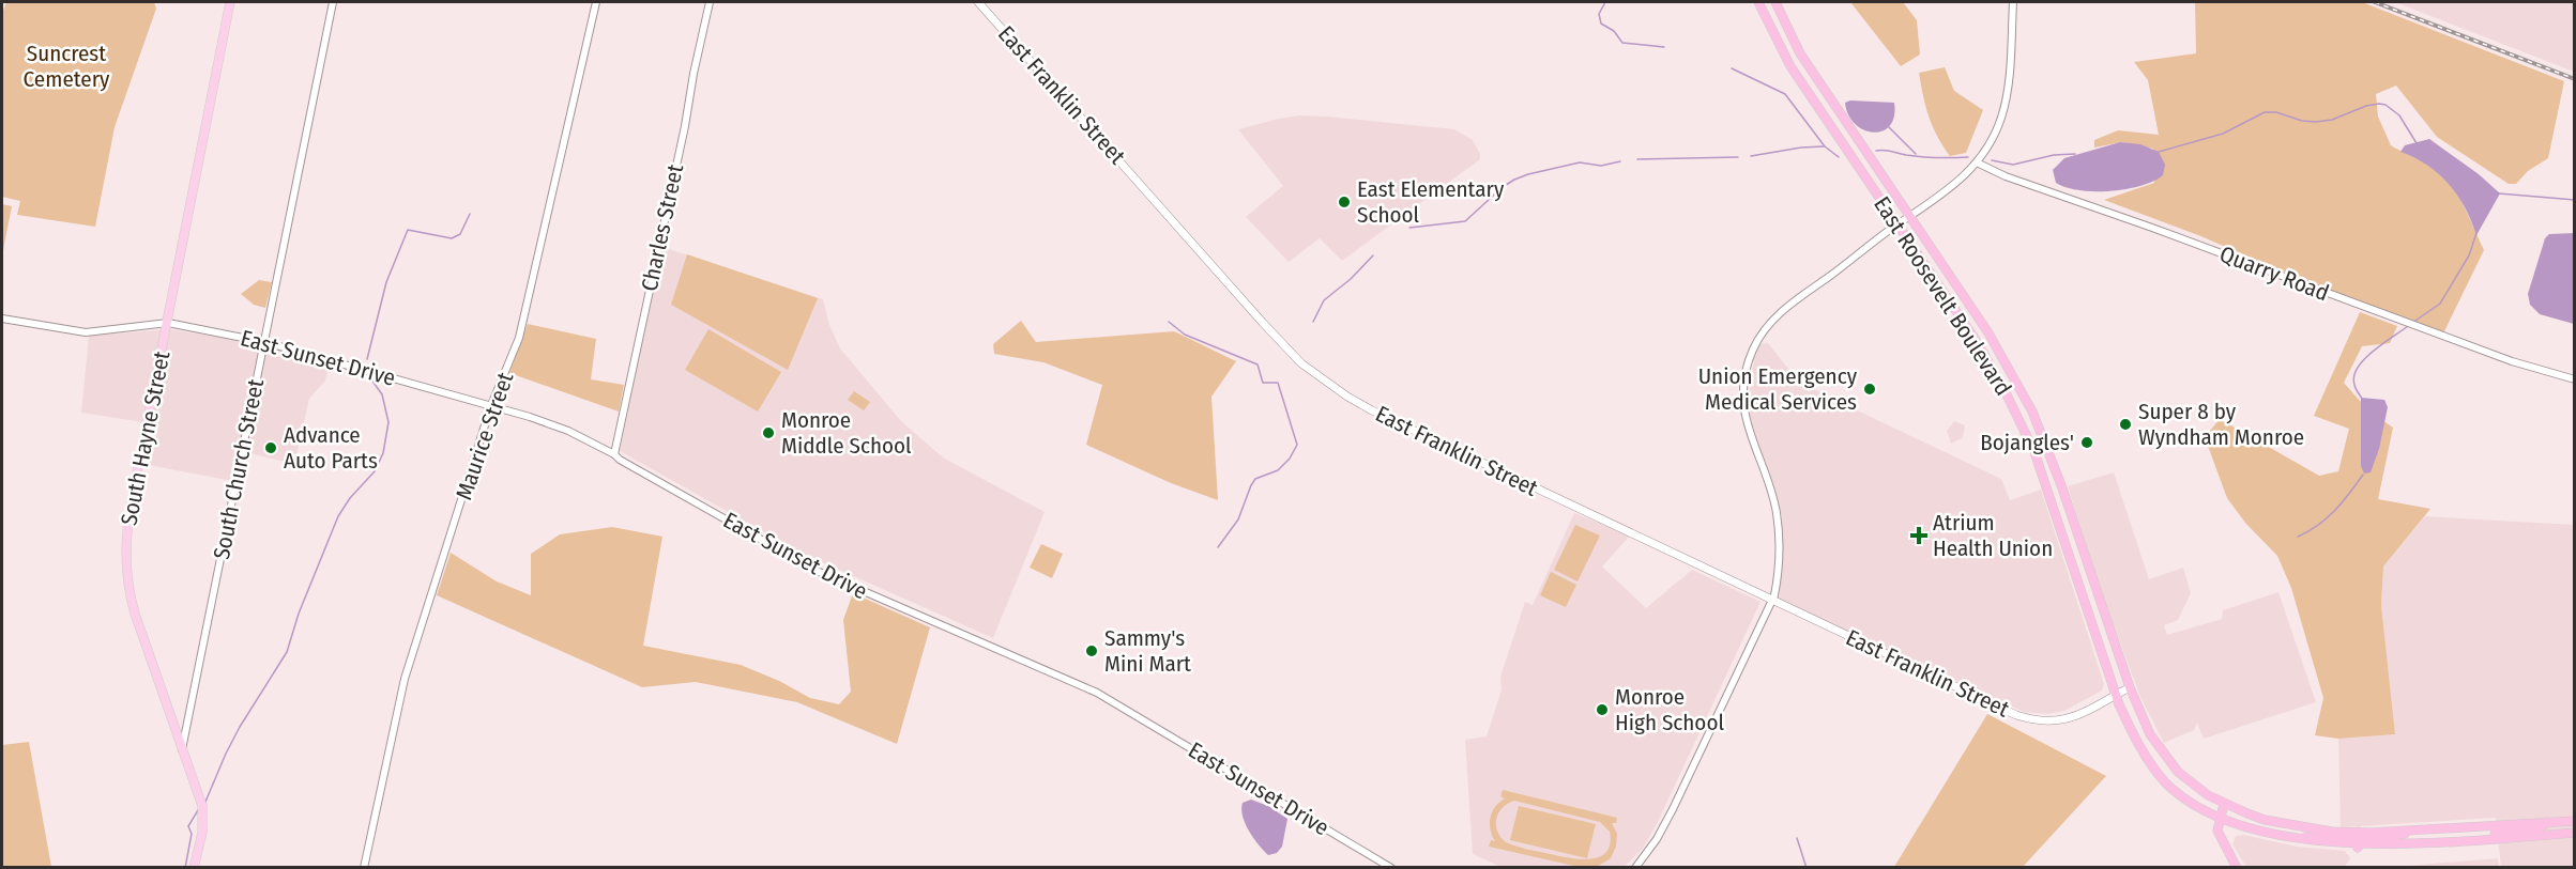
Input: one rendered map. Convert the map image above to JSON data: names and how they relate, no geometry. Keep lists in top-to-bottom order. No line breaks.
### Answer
{"streets":{"highway":["East Roosevelt Boulevard"],"main road":["East Franklin Street","South Hayne Street"],"street":["Charles Street","Quarry Road","East Sunset Drive","Maurice Street","South Church Street"]},"crossings":[["East Franklin Street","East Roosevelt Boulevard"],["Charles Street","East Sunset Drive"],["East Sunset Drive","Maurice Street"],["East Sunset Drive","South Hayne Street"],["East Sunset Drive","South Church Street"],["South Hayne Street","South Church Street"]],"parks":["Suncrest Cemetery"],"places":{"other":["East Elementary School","Union Emergency Medical Services","Super 8 by Wyndham Monroe","Monroe Middle School","Bojangles'","Advance Auto Parts","Sammy's Mini Mart","Monroe High School"],"health":["Atrium Health Union"]}}
